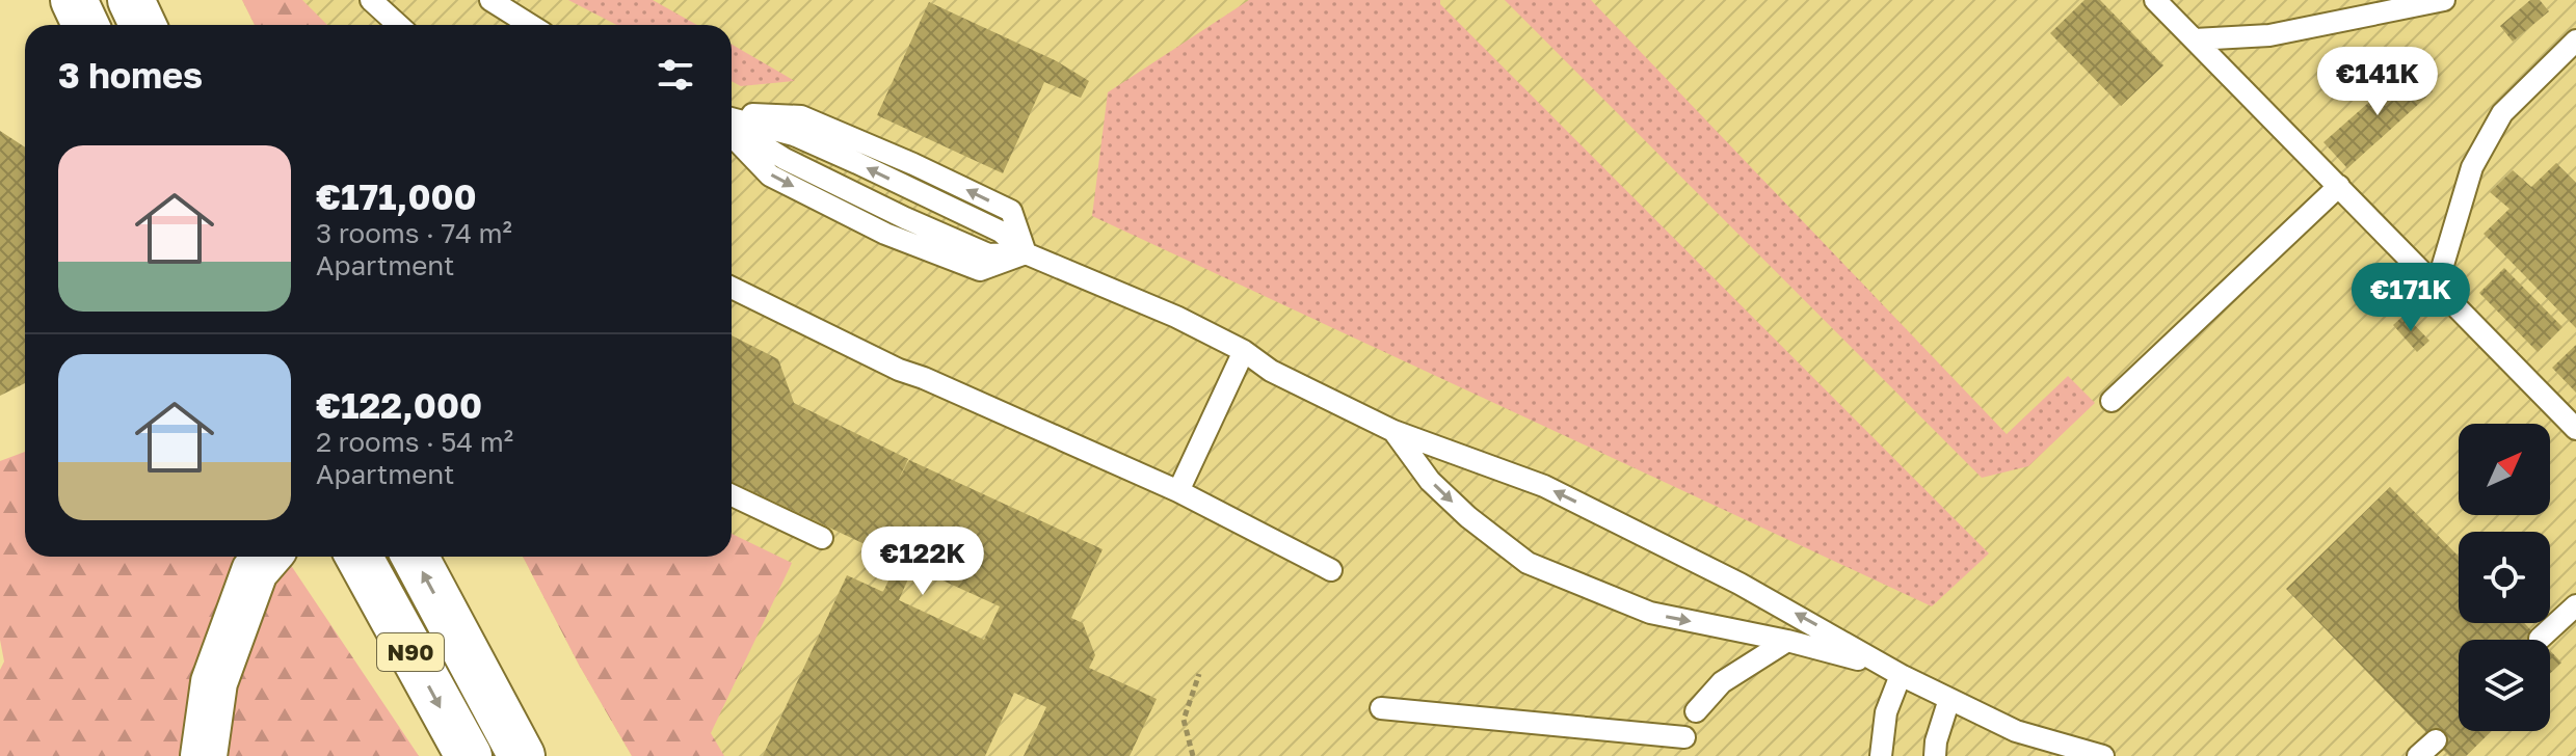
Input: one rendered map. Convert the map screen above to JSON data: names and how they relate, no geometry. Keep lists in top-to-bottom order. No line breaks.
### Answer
{"streets":{"main road":["N90"]},"north":"top right","page":{"heading":"3 homes","price":["€141K","€171K","€122K"],"list":[{"name":"€171,000","note":"3 rooms · 74 m² · Apartment"},{"name":"€122,000","note":"2 rooms · 54 m² · Apartment"}]}}
